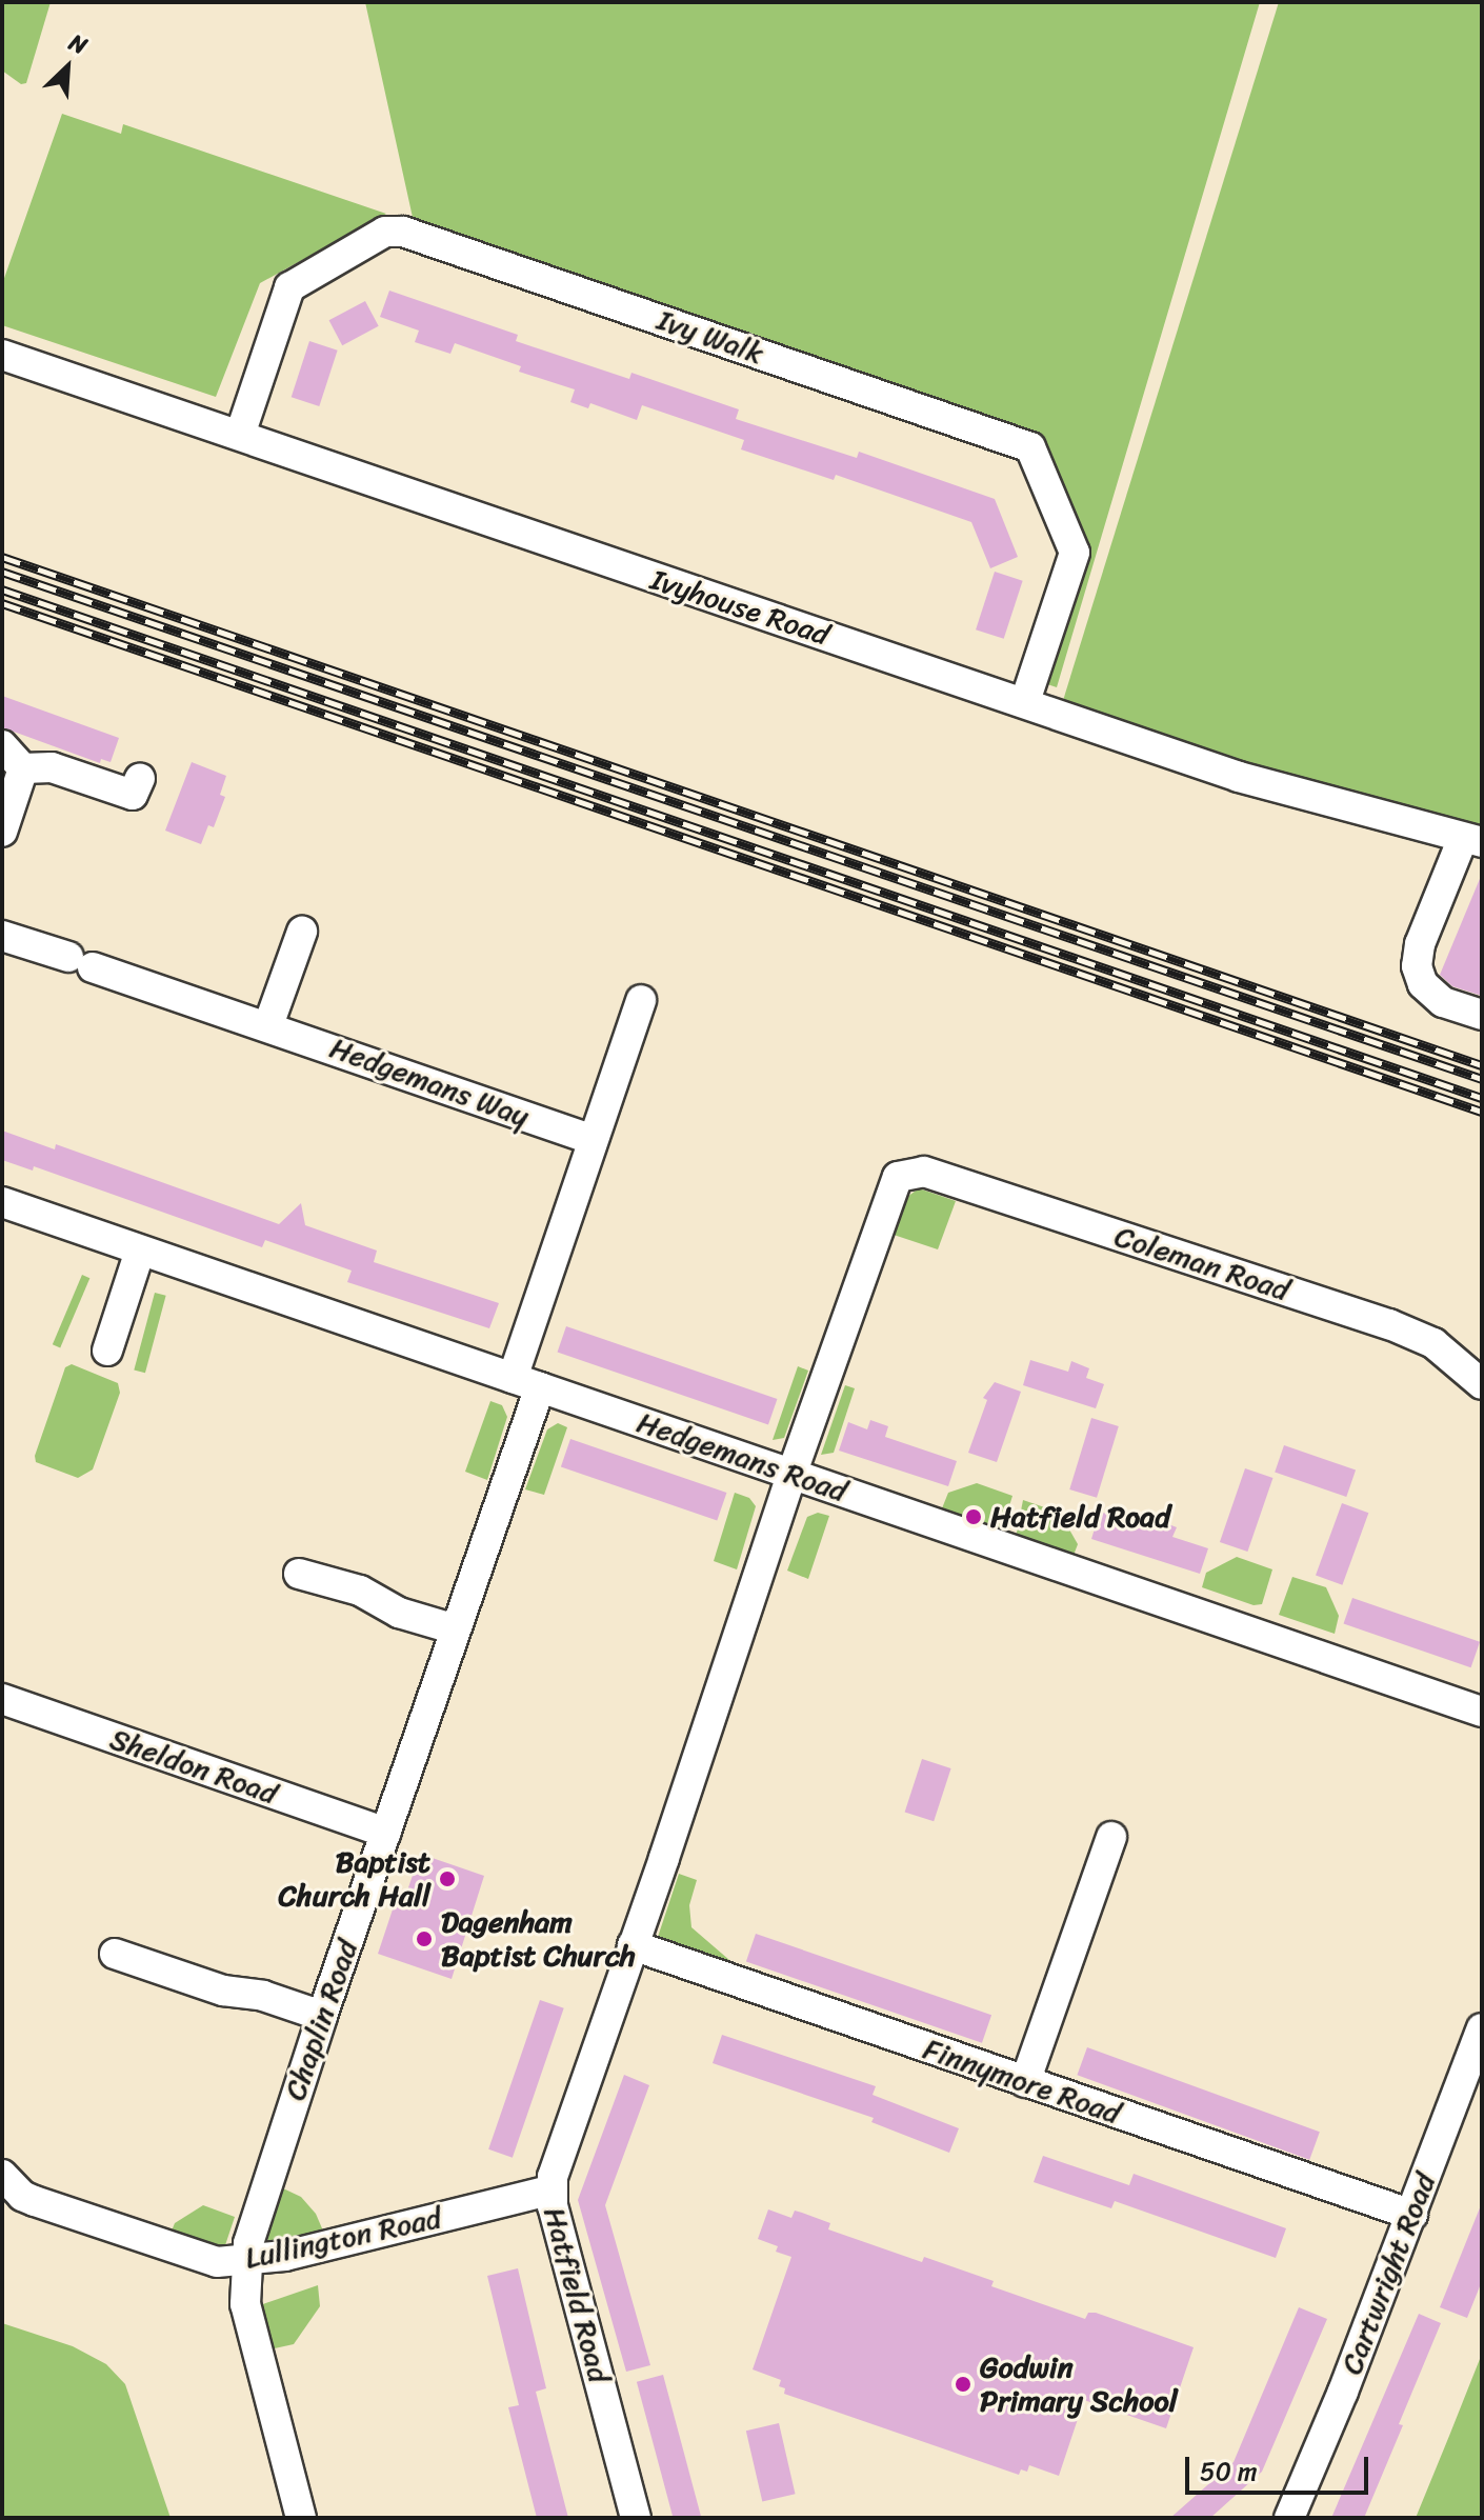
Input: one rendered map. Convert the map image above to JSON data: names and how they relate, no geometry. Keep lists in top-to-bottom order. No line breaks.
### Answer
{"streets":{"street":["Ivy Walk","Ivyhouse Road","Hedgemans Way","Coleman Road","Hedgemans Road","Sheldon Road","Chaplin Road","Finnymore Road","Lullington Road","Cartwright Road","Hatfield Road"]},"crossings":[["Ivy Walk","Ivyhouse Road"],["Coleman Road","Hatfield Road"],["Hedgemans Road","Chaplin Road"],["Hedgemans Road","Hatfield Road"],["Sheldon Road","Chaplin Road"],["Chaplin Road","Lullington Road"],["Finnymore Road","Cartwright Road"],["Finnymore Road","Hatfield Road"],["Lullington Road","Hatfield Road"]],"places":["Hatfield Road","Baptist Church Hall","Dagenham Baptist Church","Godwin Primary School"],"scale_bar":"50 m","north":"top right"}
